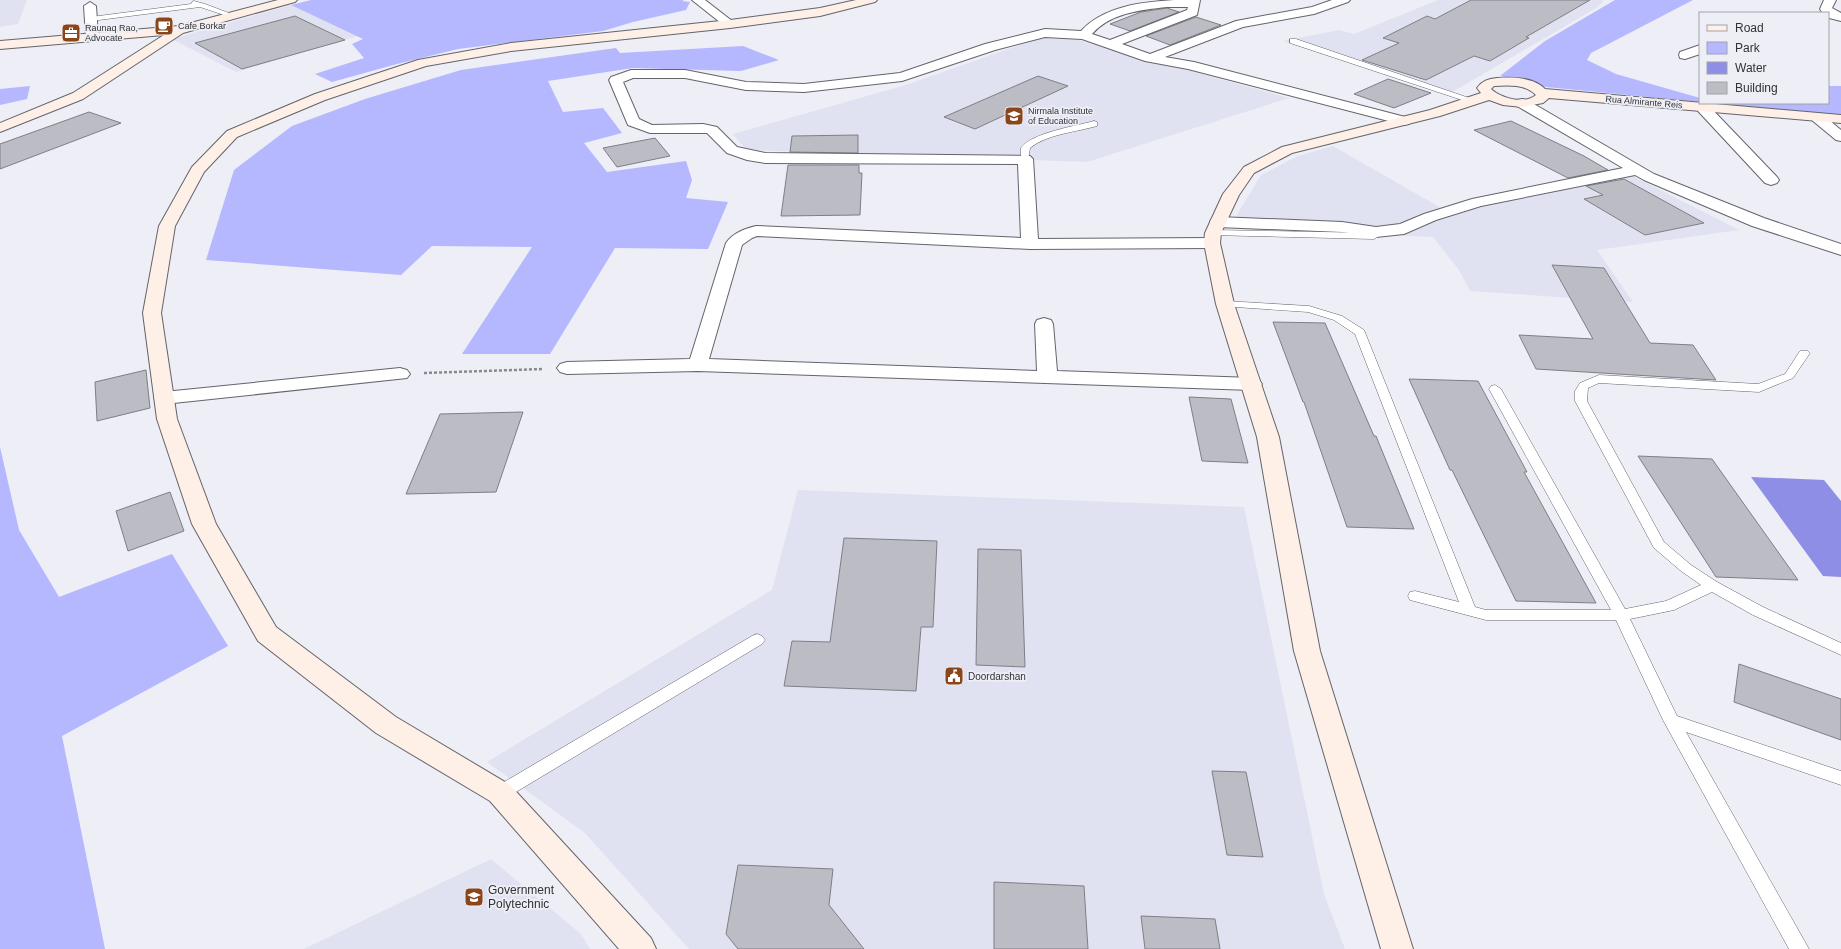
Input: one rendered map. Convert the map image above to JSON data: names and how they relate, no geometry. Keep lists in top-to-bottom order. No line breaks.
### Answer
{"streets":{"main road":["Rua Almirante Reis"]},"places":{"cafe":["Cafe Borkar"],"office":["Raunaq Rao, Advocate"],"school or university":["Nirmala Institute of Education","Government Polytechnic"],"public building":["Doordarshan"]},"legend":["Road","Park","Water","Building"]}
